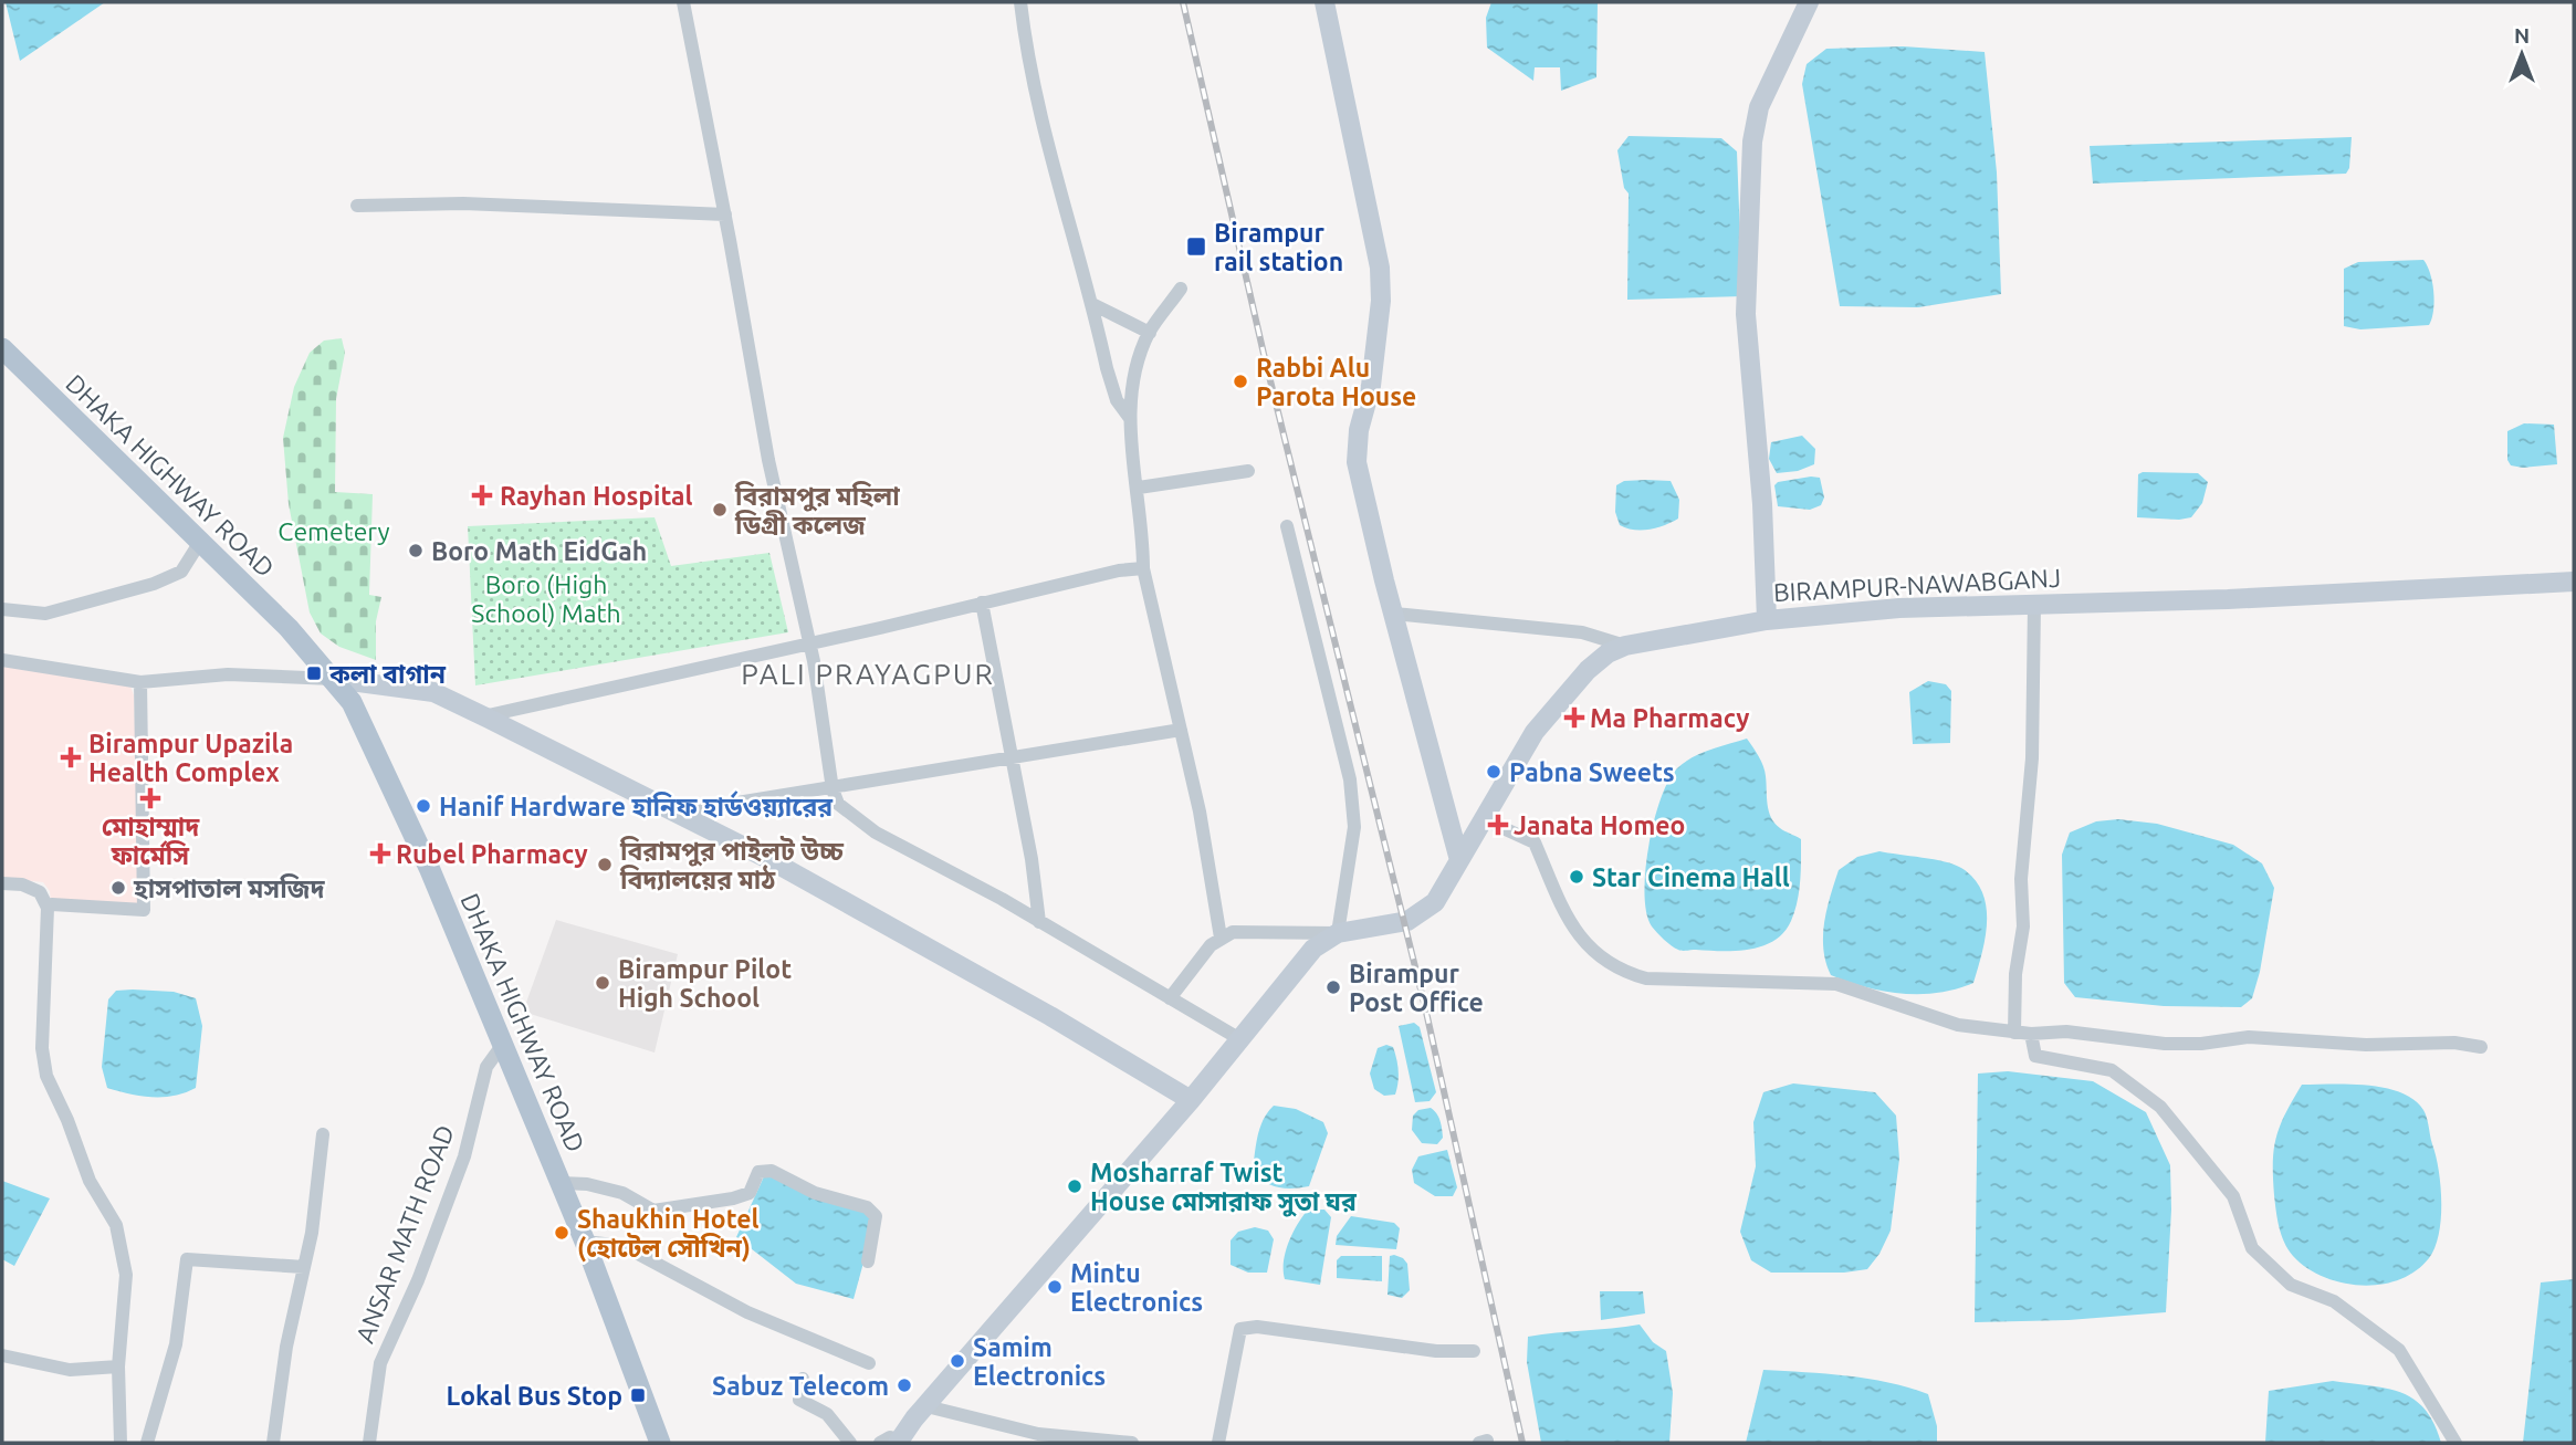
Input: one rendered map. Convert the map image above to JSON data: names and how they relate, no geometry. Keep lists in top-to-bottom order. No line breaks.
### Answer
{"streets":{"main road":["DHAKA HIGHWAY ROAD"],"street":["BIRAMPUR-NAWABGANJ","ANSAR MATH ROAD"]},"crossings":[["DHAKA HIGHWAY ROAD","ANSAR MATH ROAD"]],"districts":["PALI PRAYAGPUR"],"parks":["Cemetery","Boro (High School) Math"],"places":{"transit":["Birampur rail station","কলা বাগান","Lokal Bus Stop"],"other":["Rabbi Alu Parota House","বিরামপুর মহিলা ডিগ্রী কলেজ","Boro Math EidGah","Pabna Sweets","Hanif Hardware হানিফ হার্ডওয়্যারের","বিরামপুর পাইলট উচ্চ বিদ্যালয়ের মাঠ","Star Cinema Hall","হাসপাতাল মসজিদ","Birampur Pilot High School","Birampur Post Office","Mosharraf Twist House মোসারাফ সুতা ঘর","Shaukhin Hotel (হোটেল সৌখিন)","Mintu Electronics","Samim Electronics","Sabuz Telecom"],"health":["Rayhan Hospital","Ma Pharmacy","Birampur Upazila Health Complex","মোহাম্মাদ ফার্মেসি","Janata Homeo","Rubel Pharmacy"]},"north":"top"}
